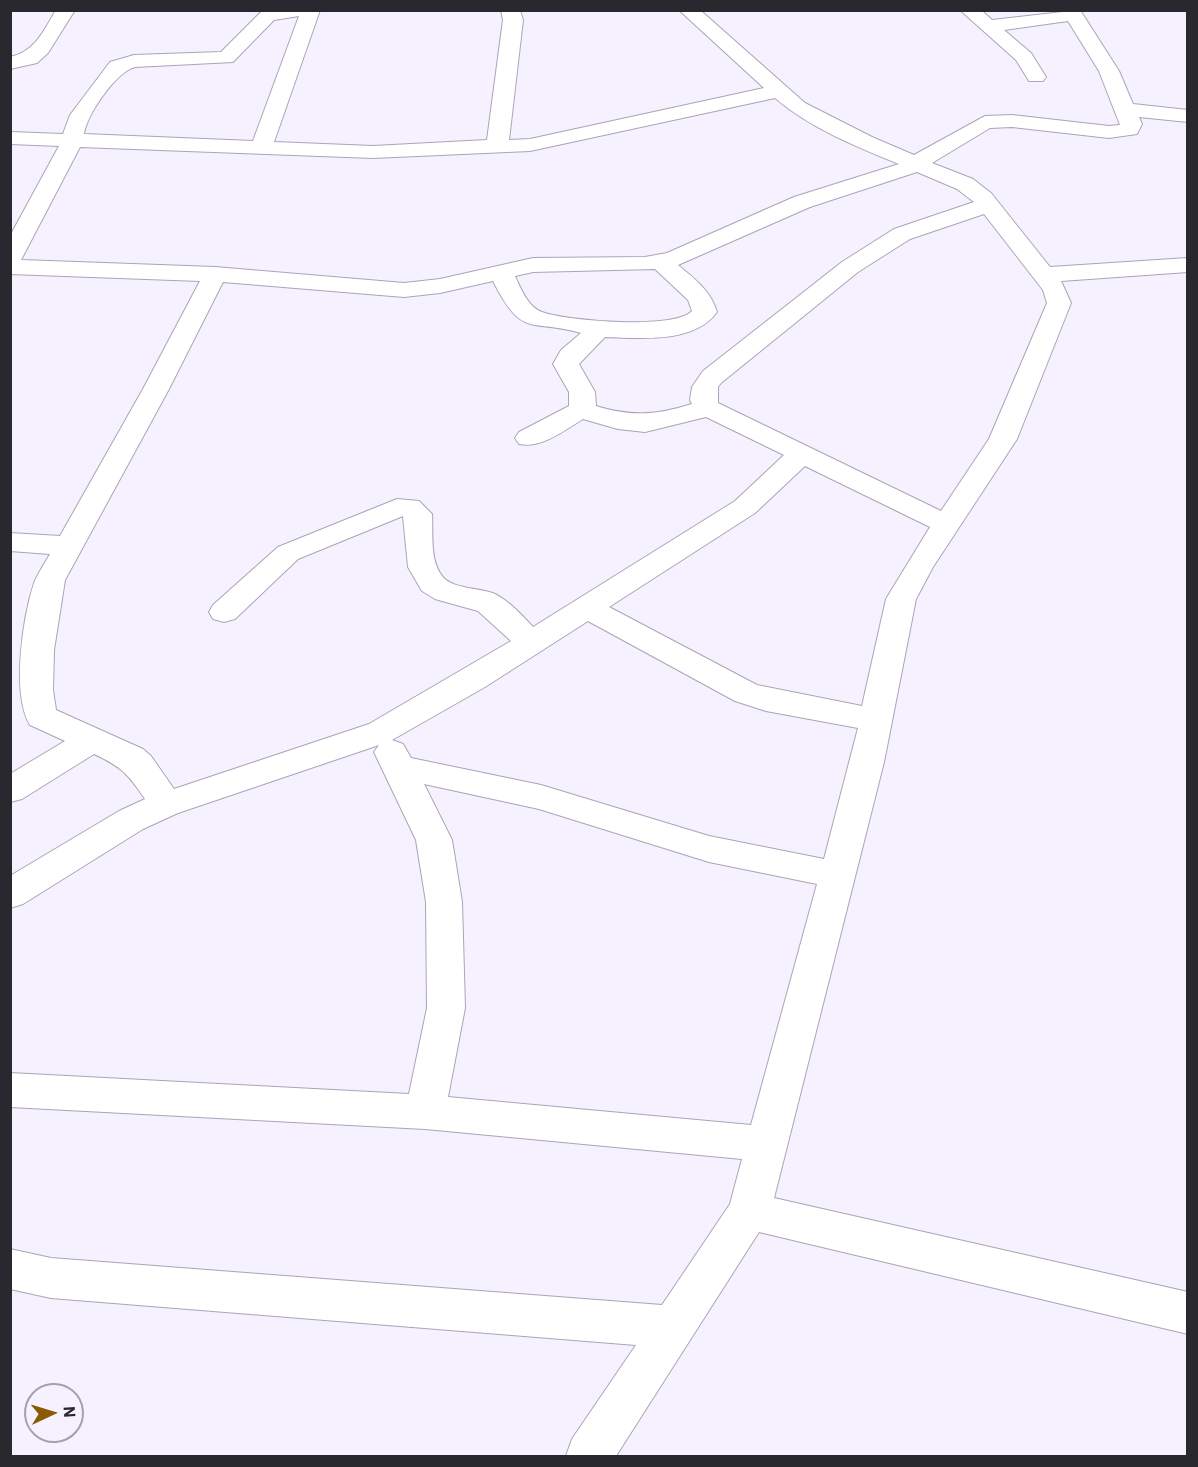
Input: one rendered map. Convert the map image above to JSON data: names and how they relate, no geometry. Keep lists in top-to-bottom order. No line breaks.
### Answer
{"north":"right"}
